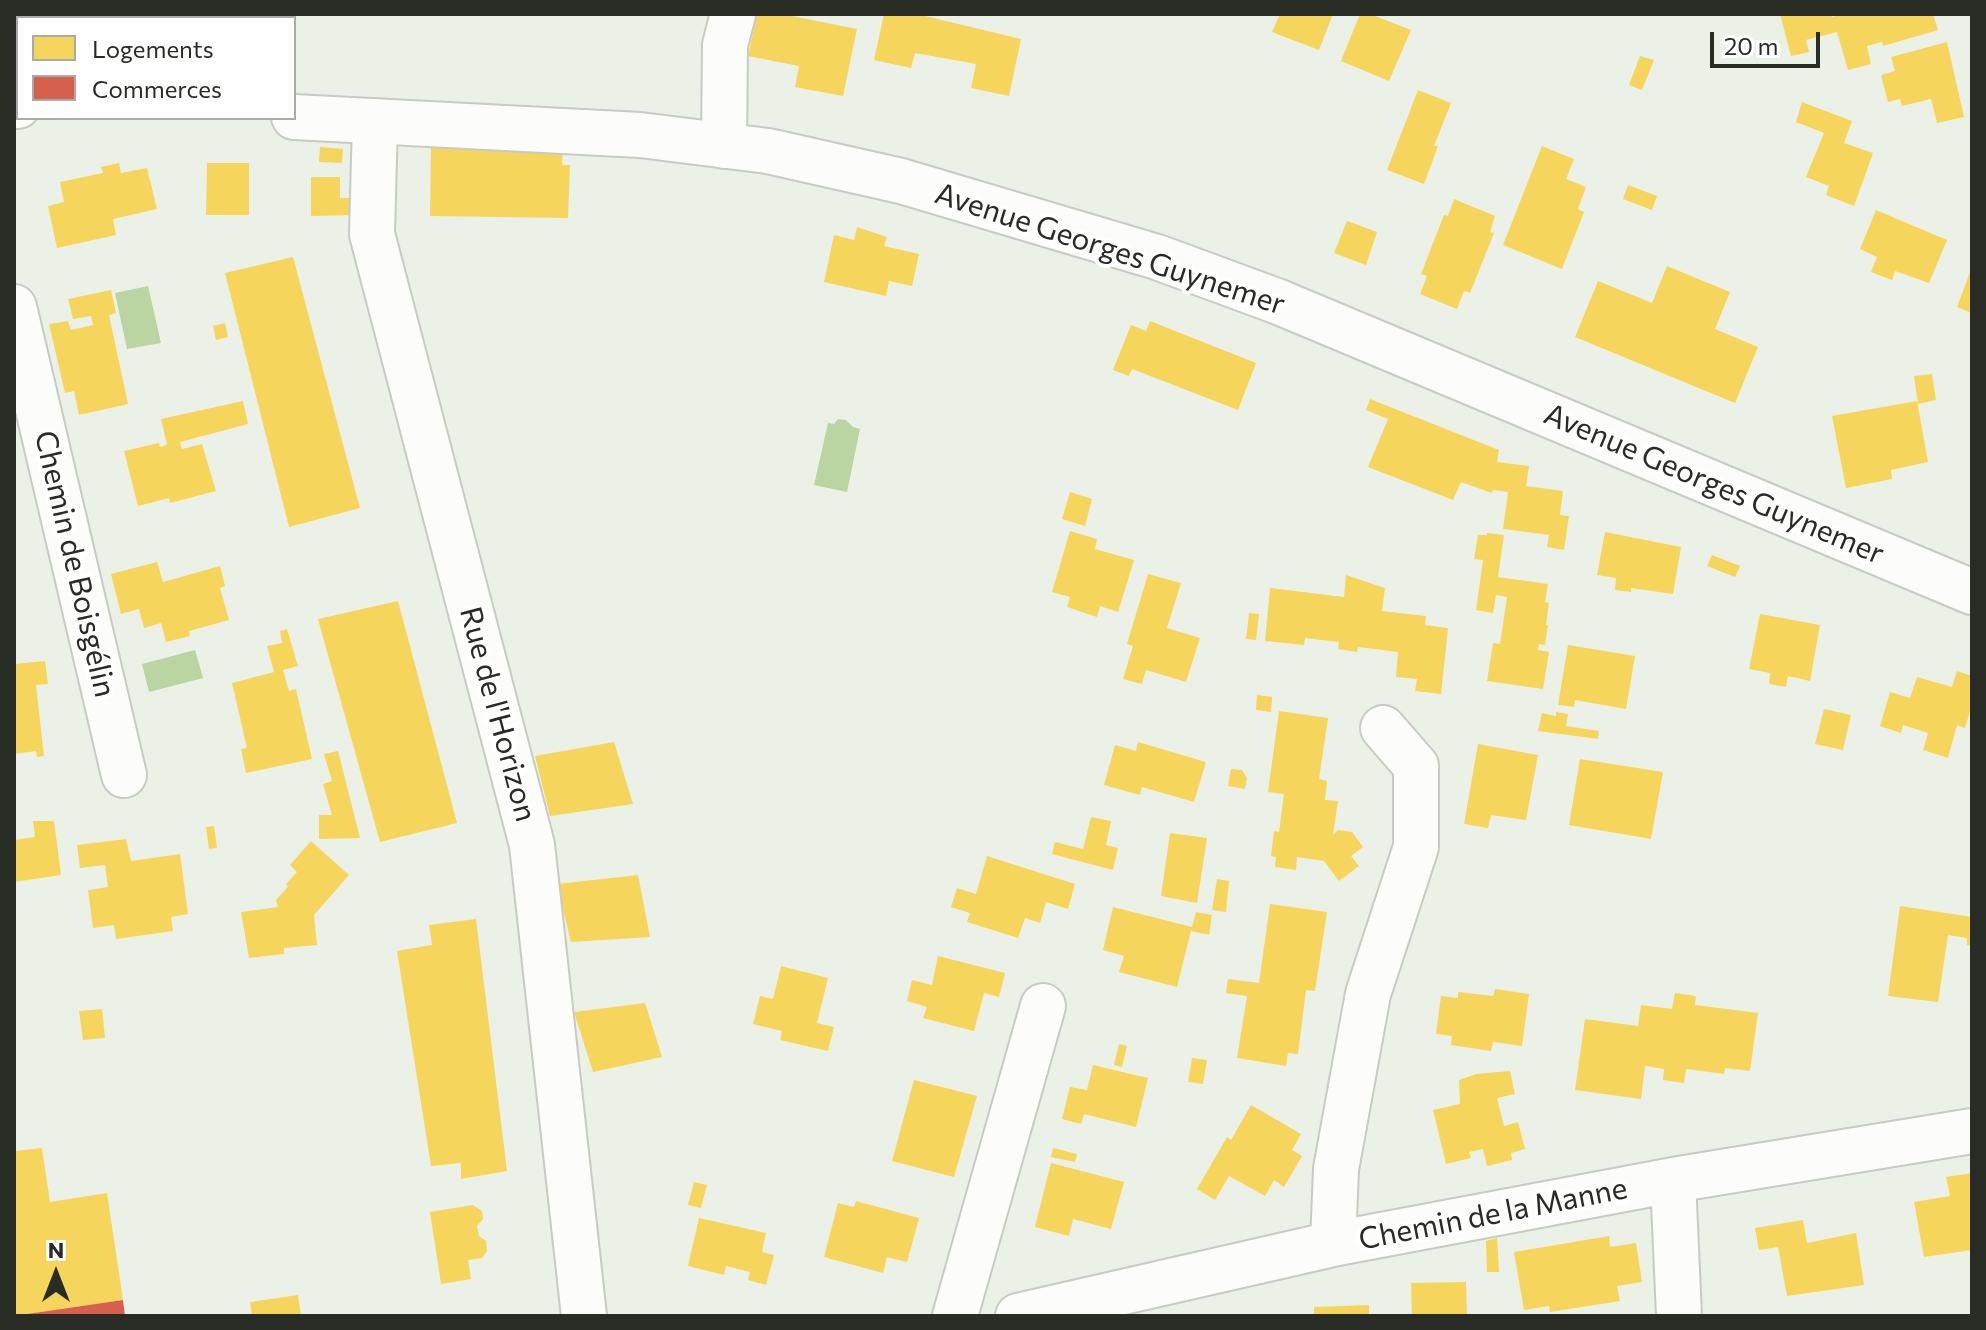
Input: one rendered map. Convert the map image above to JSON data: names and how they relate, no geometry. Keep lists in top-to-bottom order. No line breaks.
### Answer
{"streets":{"street":["Avenue Georges Guynemer","Chemin de Boisgélin","Rue de l'Horizon","Chemin de la Manne"]},"crossings":[["Avenue Georges Guynemer","Rue de l'Horizon"]],"legend":["Logements","Commerces"],"scale_bar":"20 m","north":"top"}
